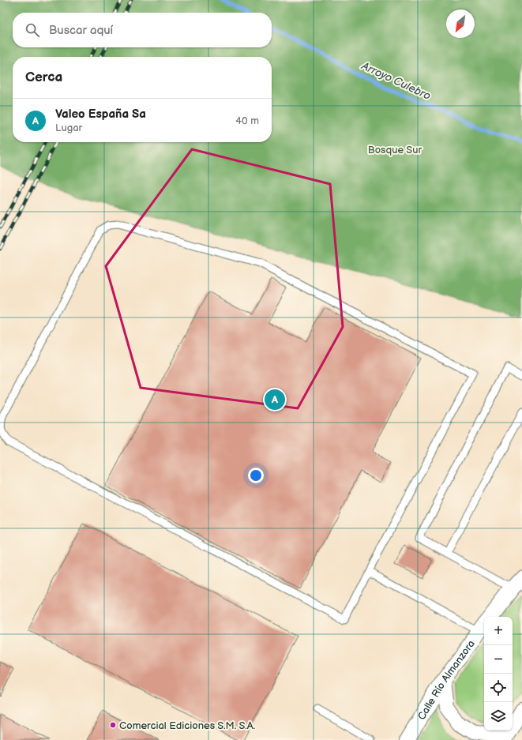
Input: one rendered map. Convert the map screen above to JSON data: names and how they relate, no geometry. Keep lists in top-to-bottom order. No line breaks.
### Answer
{"streets":{"street":["Calle Río Almanzora"]},"water":["Arroyo Culebro"],"parks":["Bosque Sur"],"places":["Comercial Ediciones S.M. S.A."],"north":"bottom left","page":{"search":"Buscar aquí","heading":"Cerca","list":[{"mark":"A","name":"Valeo España Sa","note":"Lugar","value":"40 m"}],"pins":"A","map_buttons":["+","−"]}}
